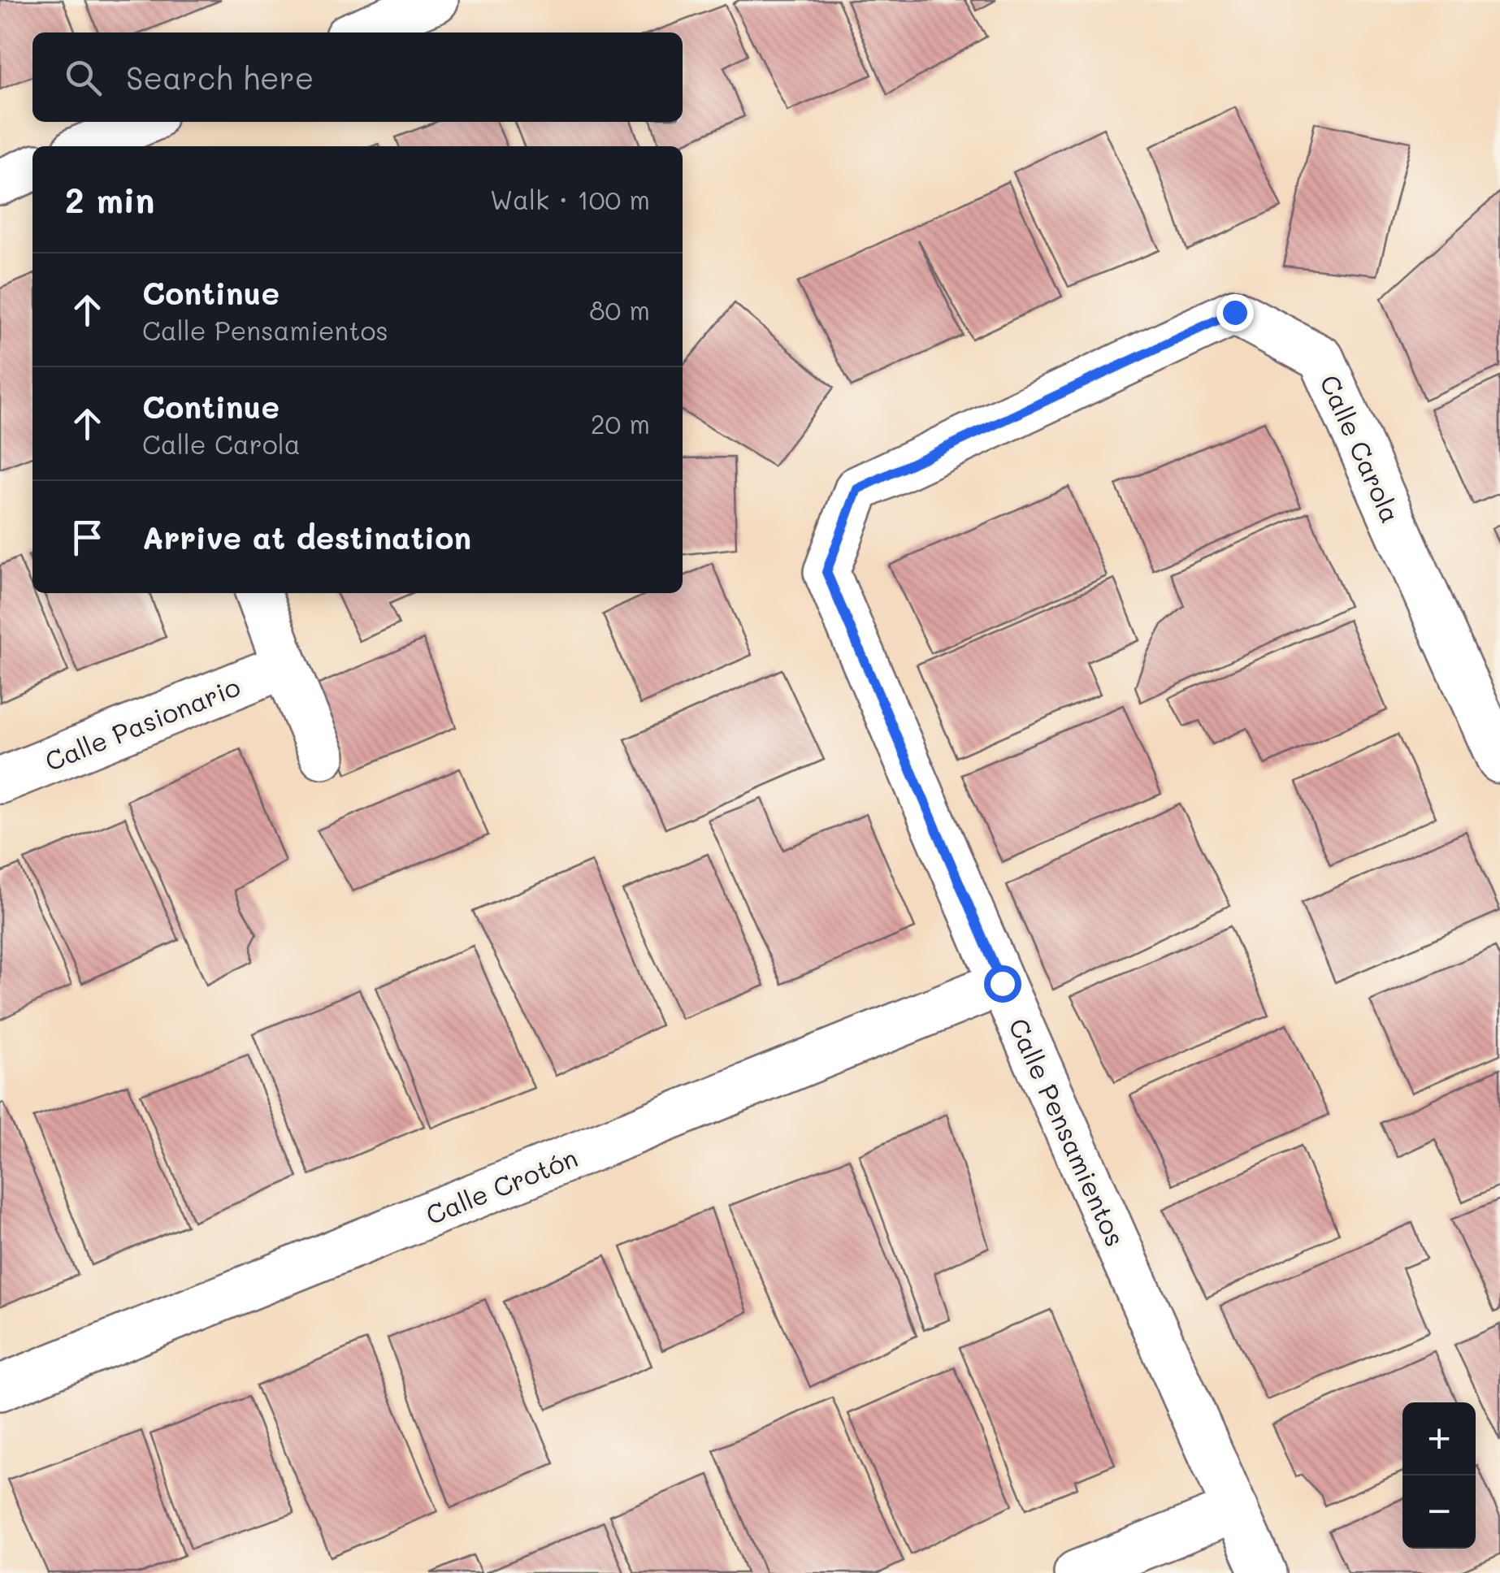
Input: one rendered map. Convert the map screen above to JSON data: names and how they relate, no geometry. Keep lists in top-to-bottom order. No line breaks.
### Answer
{"streets":{"street":["Calle Carola","Calle Pasionario","Calle Pensamientos","Calle Crotón"]},"crossings":[["Calle Carola","Calle Pensamientos"],["Calle Pensamientos","Calle Crotón"]],"page":{"search":"Search here","heading":["2 min","Walk · 100 m"],"list":[["Continue","Calle Pensamientos","80 m"],["Continue","Calle Carola","20 m"],"Arrive at destination"],"map_buttons":["+","−"]}}
